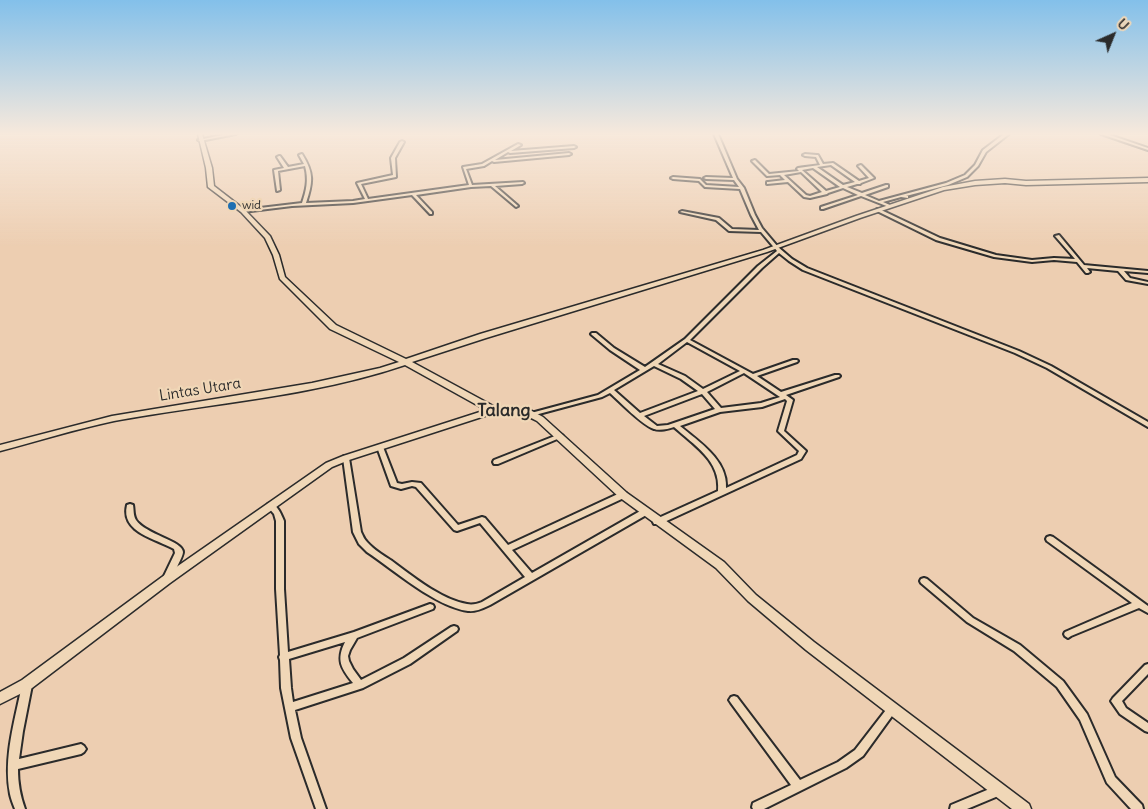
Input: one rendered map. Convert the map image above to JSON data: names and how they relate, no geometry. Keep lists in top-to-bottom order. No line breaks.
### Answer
{"streets":{"street":["Lintas Utara"]},"districts":["Talang"],"places":["wid"],"north":"top right"}
